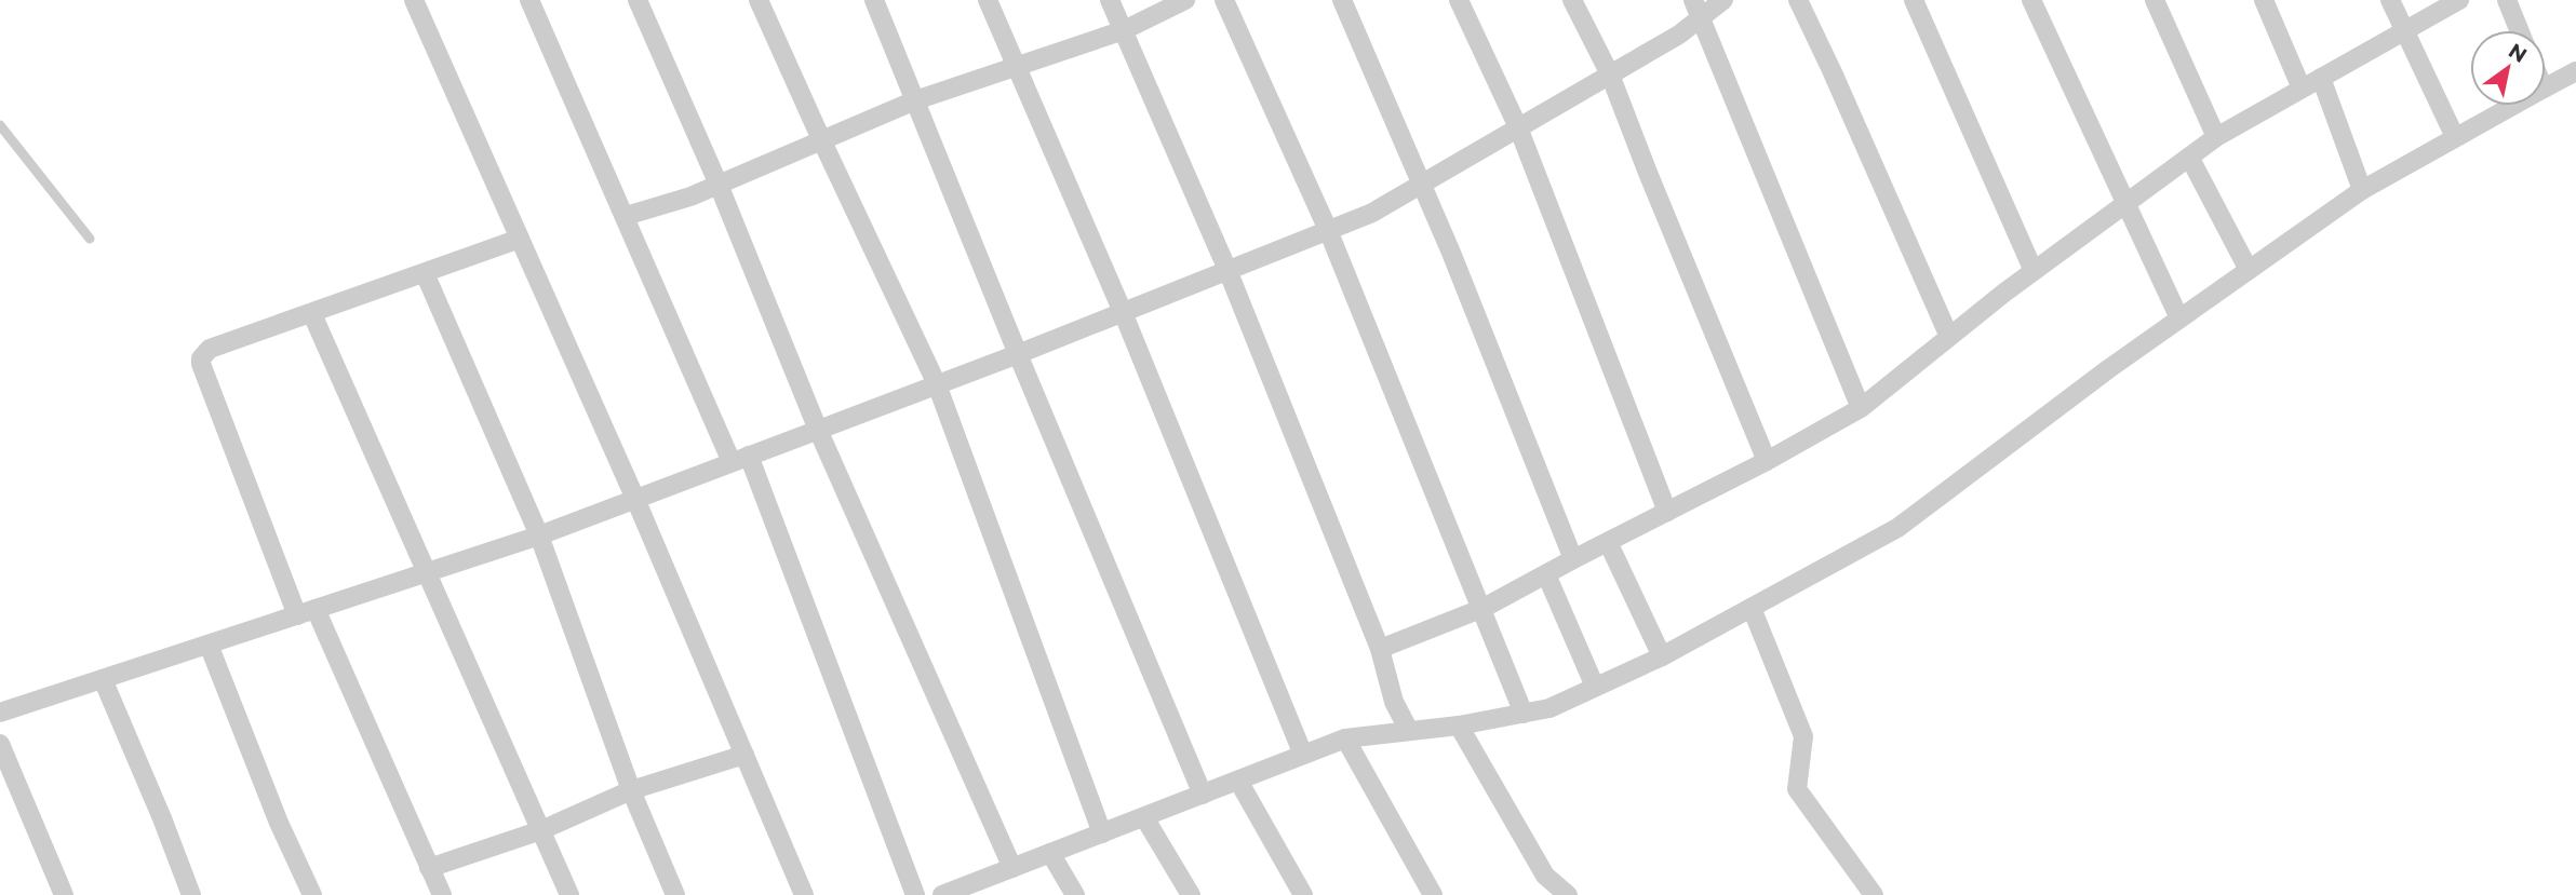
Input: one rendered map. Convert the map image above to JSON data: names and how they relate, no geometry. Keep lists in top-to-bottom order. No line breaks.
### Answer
{"north":"top right"}
